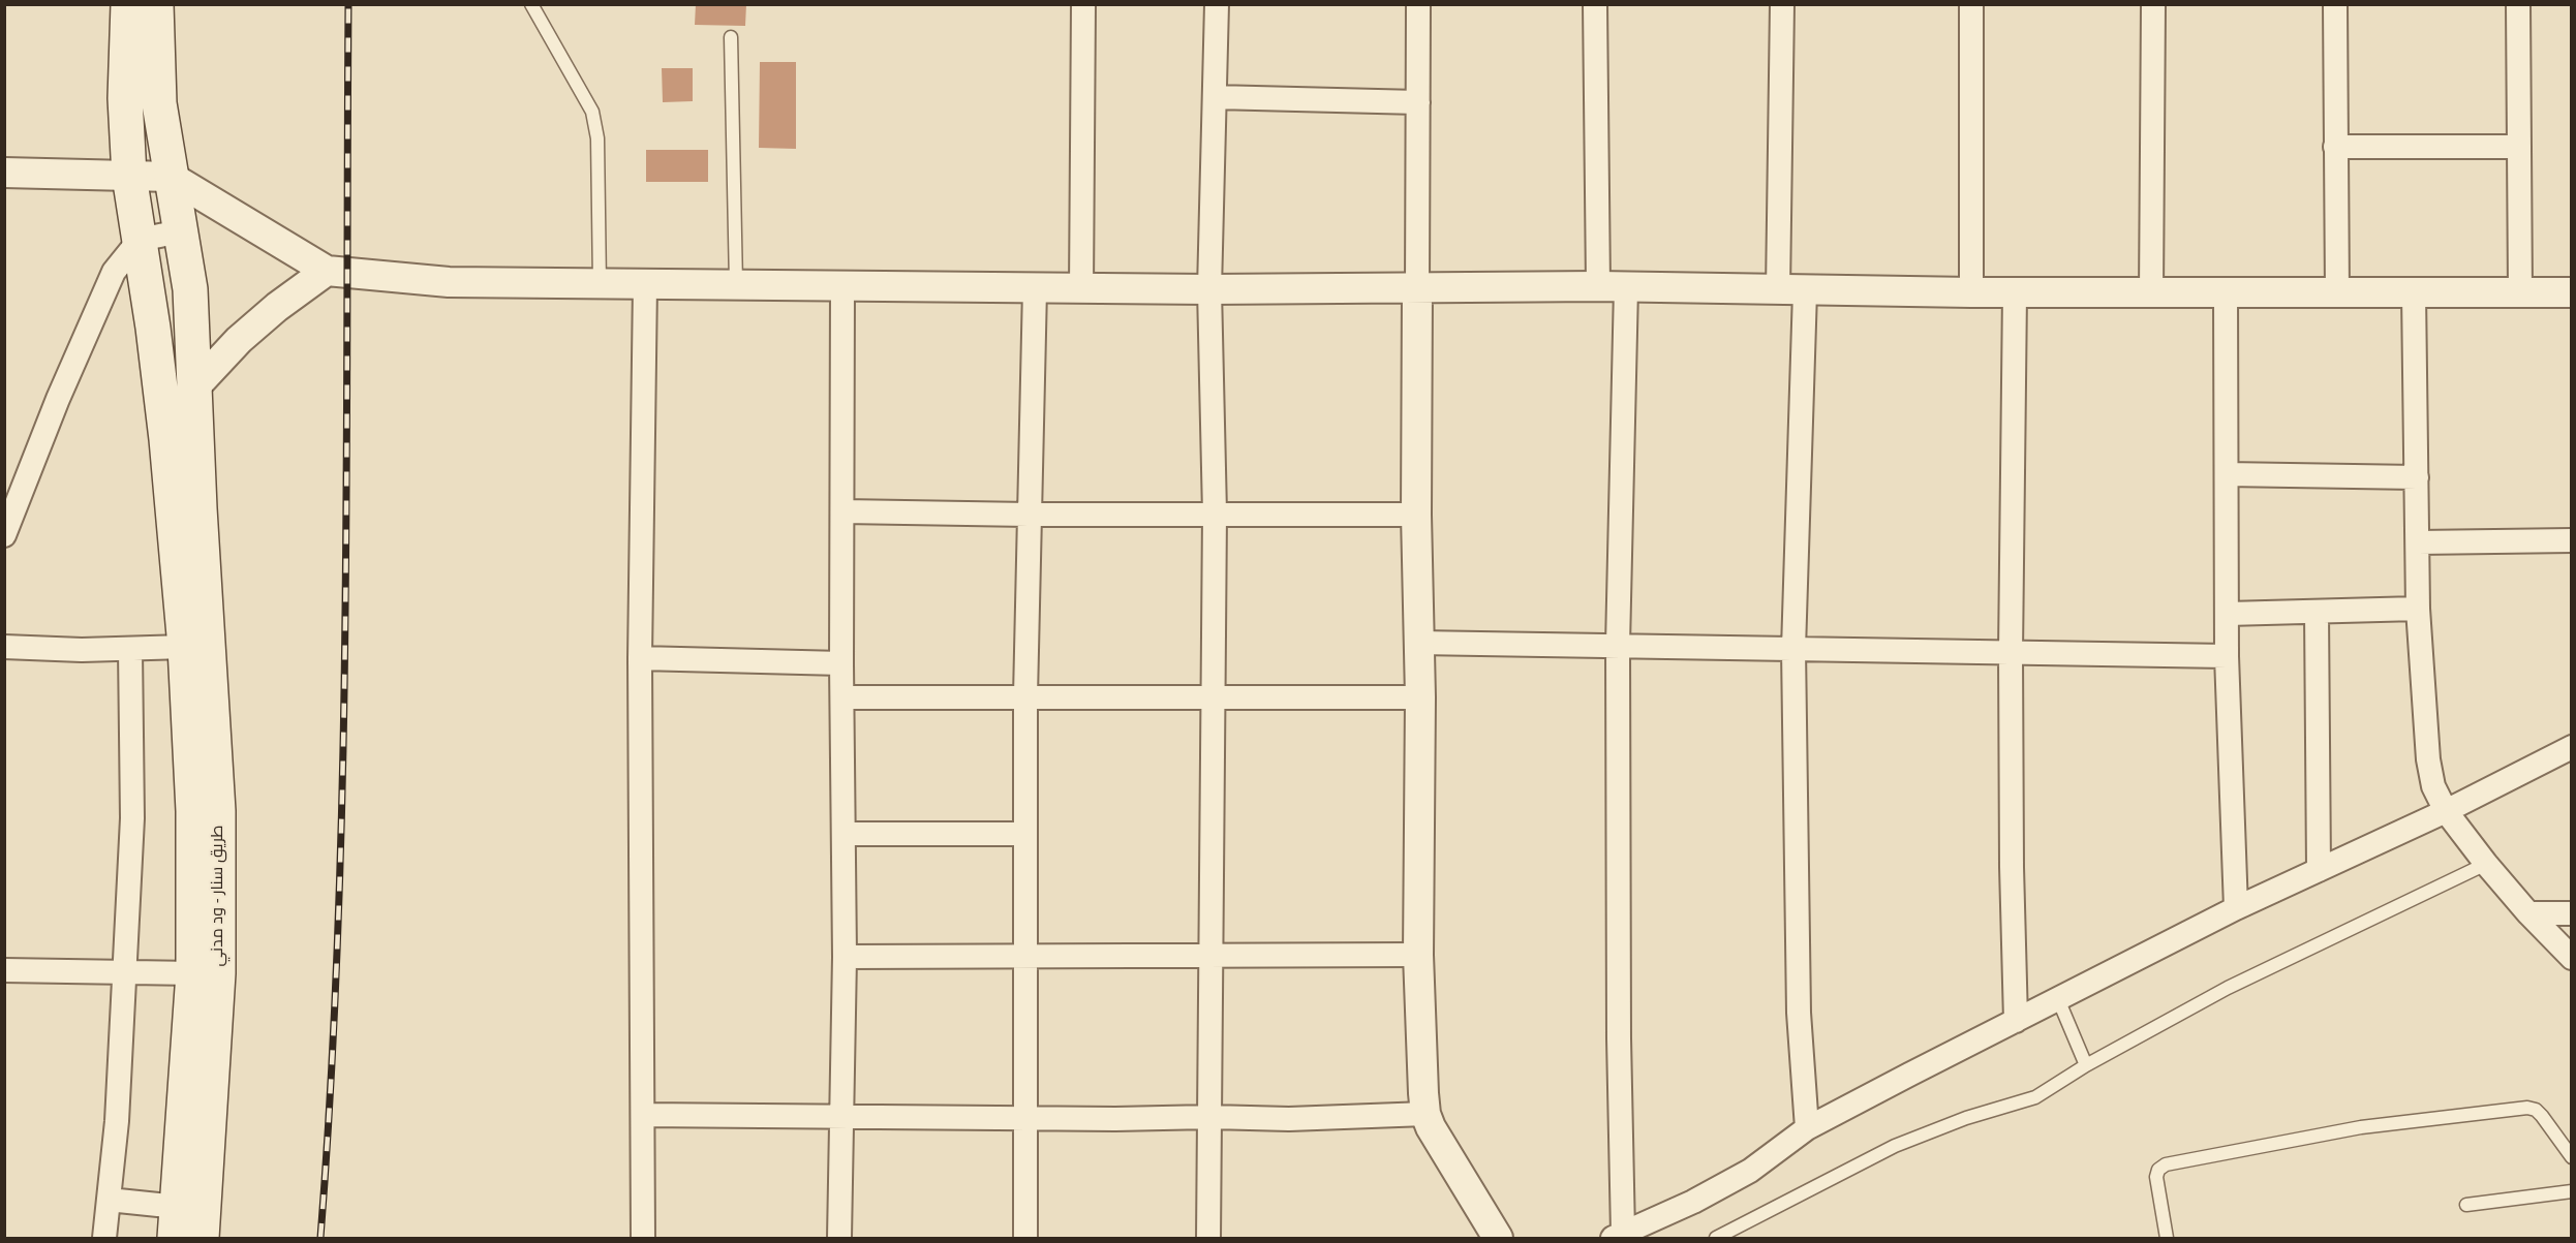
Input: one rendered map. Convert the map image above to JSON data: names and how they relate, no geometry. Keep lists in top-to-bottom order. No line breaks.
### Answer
{"streets":{"main road":["طريق سنار - ود مدني"]}}
